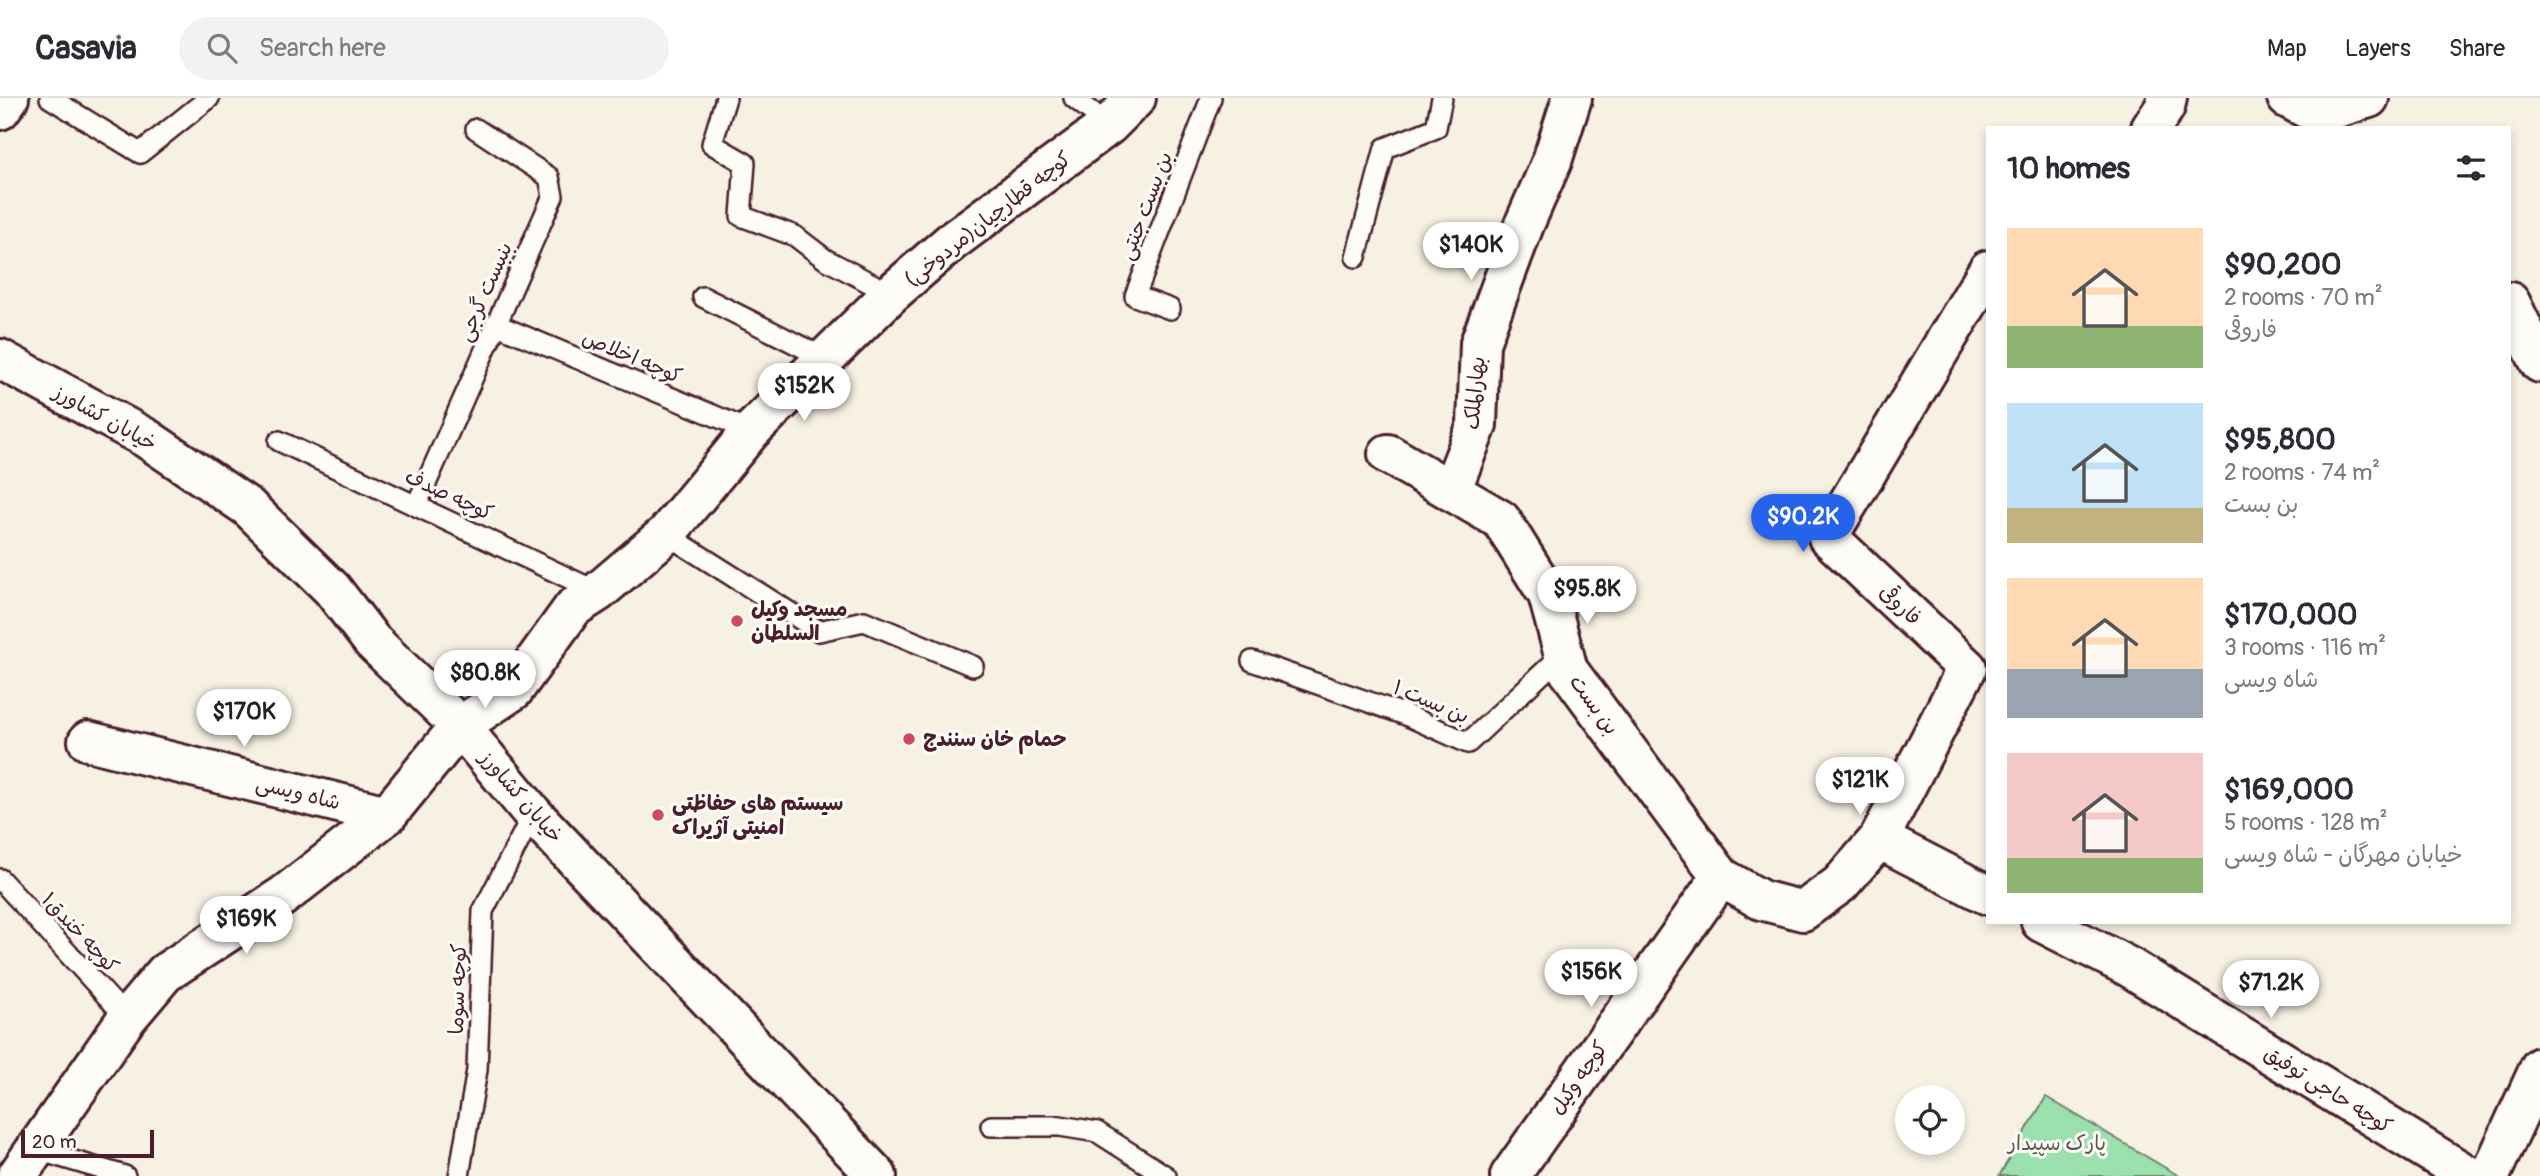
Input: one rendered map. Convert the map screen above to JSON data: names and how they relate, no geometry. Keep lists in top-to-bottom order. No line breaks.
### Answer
{"streets":{"street":["کوچه قطارچیان(مردوخی)","بهارالملک","خیابان کشاورز","فاروقی","بن بست","شاه ویسی","کوچه وکیل","کوچه حاجی توفیق"],"lane":["بن بست جنتی","بنبست گرجی","کوچه اخلاص","کوچه صدف","بن بست ۱","کوچه خندق۱","کوچه سوما"]},"crossings":[["کوچه قطارچیان(مردوخی)","کوچه اخلاص"],["کوچه قطارچیان(مردوخی)","خیابان کشاورز"],["کوچه قطارچیان(مردوخی)","کوچه صدف"],["کوچه قطارچیان(مردوخی)","شاه ویسی"],["کوچه قطارچیان(مردوخی)","کوچه خندق۱"],["بنبست گرجی","کوچه اخلاص"],["بنبست گرجی","کوچه صدف"],["بهارالملک","بن بست"],["خیابان کشاورز","کوچه سوما"],["بن بست ۱","بن بست"],["بن بست","کوچه وکیل"]],"parks":["پارک سپیدار"],"places":["مسجد وکیل السلطان","حمام خان سنندج","سیستم های حفاظتی امنیتی آژیراک"],"scale_bar":"20 m","page":{"header":"Casavia","search":"Search here","nav":["Map","Layers","Share"],"heading":"10 homes","list":[{"name":"$90,200","note":"2 rooms · 70 m² · فاروقی"},{"name":"$95,800","note":"2 rooms · 74 m² · بن بست"},{"name":"$170,000","note":"3 rooms · 116 m² · شاه ویسی"},{"name":"$169,000","note":"5 rooms · 128 m² · خیابان مهرگان - شاه ویسی"}],"price":["$140K","$152K","$90.2K","$95.8K","$80.8K","$170K","$121K","$169K","$156K","$71.2K"],"scale":"20 m"}}
